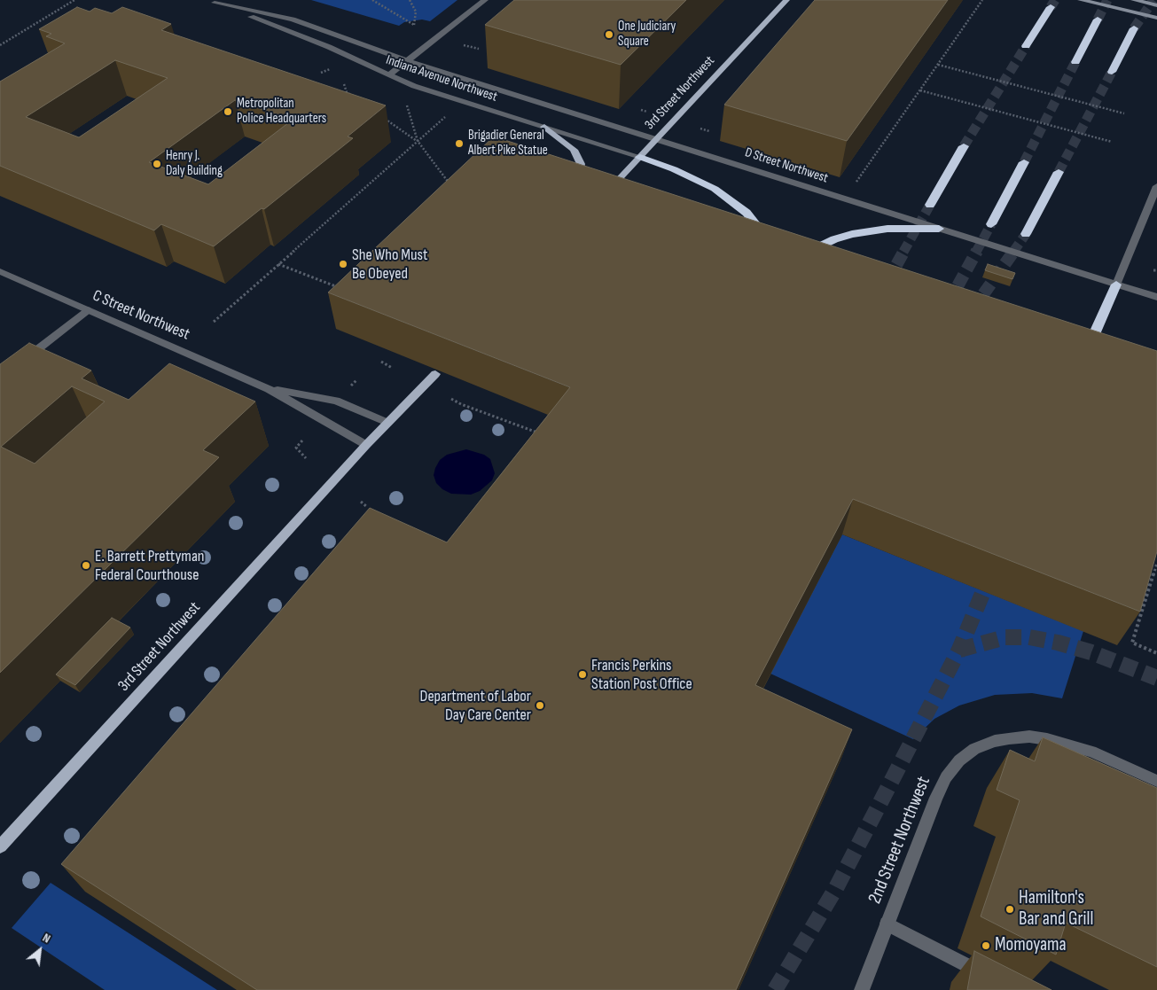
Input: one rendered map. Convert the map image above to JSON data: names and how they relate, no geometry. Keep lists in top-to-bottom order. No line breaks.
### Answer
{"streets":{"main road":["3rd Street Northwest"],"street":["Indiana Avenue Northwest","D Street Northwest","C Street Northwest","2nd Street Northwest"]},"crossings":[["Indiana Avenue Northwest","3rd Street Northwest"],["Indiana Avenue Northwest","D Street Northwest"],["3rd Street Northwest","D Street Northwest"],["3rd Street Northwest","C Street Northwest"]],"places":["One Judiciary Square","Metropolitan Police Headquarters","Brigadier General Albert Pike Statue","Henry J. Daly Building","She Who Must Be Obeyed","E. Barrett Prettyman Federal Courthouse","Francis Perkins Station Post Office","Department of Labor Day Care Center","Hamilton's Bar and Grill","Momoyama"],"north":"top right"}
